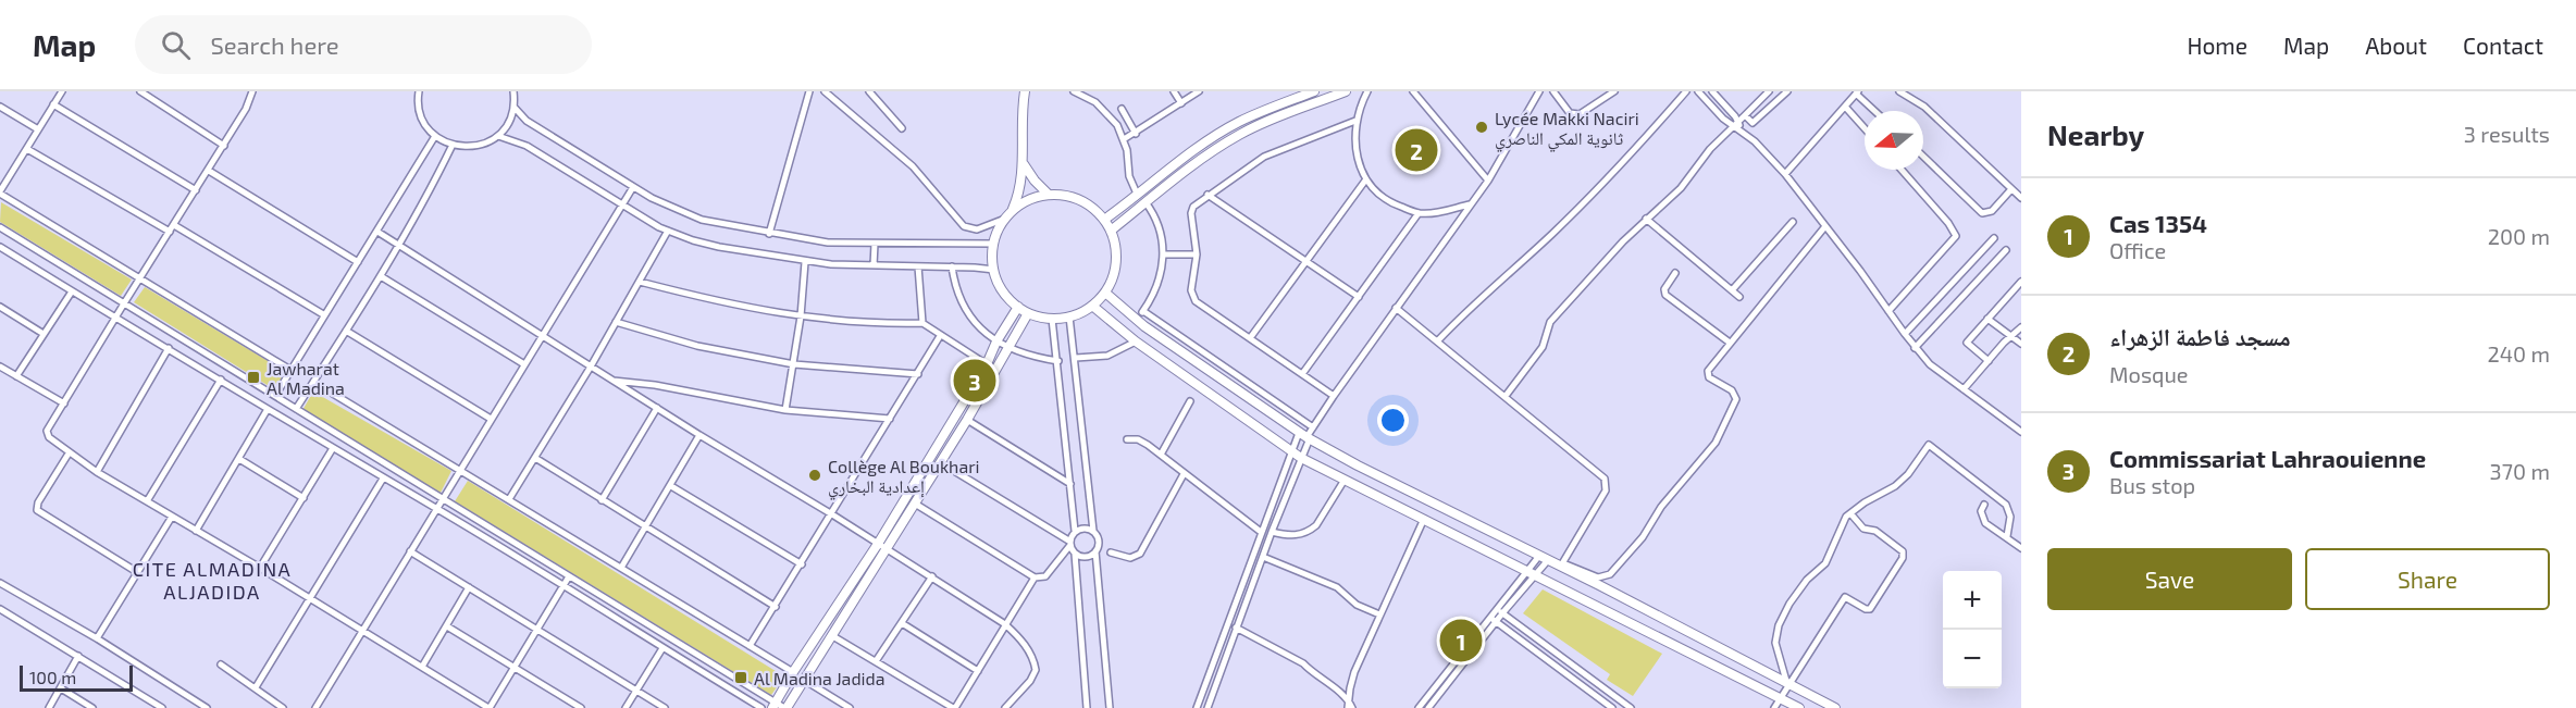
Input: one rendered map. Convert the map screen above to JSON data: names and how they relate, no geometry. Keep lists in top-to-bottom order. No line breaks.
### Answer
{"districts":["CITE ALMADINA ALJADIDA"],"places":{"other":["Lycée Makki Naciri ثانوية المكي الناصري","Collège Al Boukhari إعدادية البخاري"],"transit":["Jawharat Al Madina","Al Madina Jadida"]},"scale_bar":"100 m","north":"left","page":{"header":"Map","search":"Search here","nav":["Home","Map","About","Contact"],"heading":["Nearby","3 results"],"pins":["2","3","1"],"list":[{"mark":"1","name":"Cas 1354","note":"Office","value":"200 m"},{"mark":"2","name":"مسجد فاطمة الزهراء","note":"Mosque","value":"240 m"},{"mark":"3","name":"Commissariat Lahraouienne","note":"Bus stop","value":"370 m"}],"buttons":["Save","Share"],"map_buttons":["+","−"],"scale":"100 m"}}
